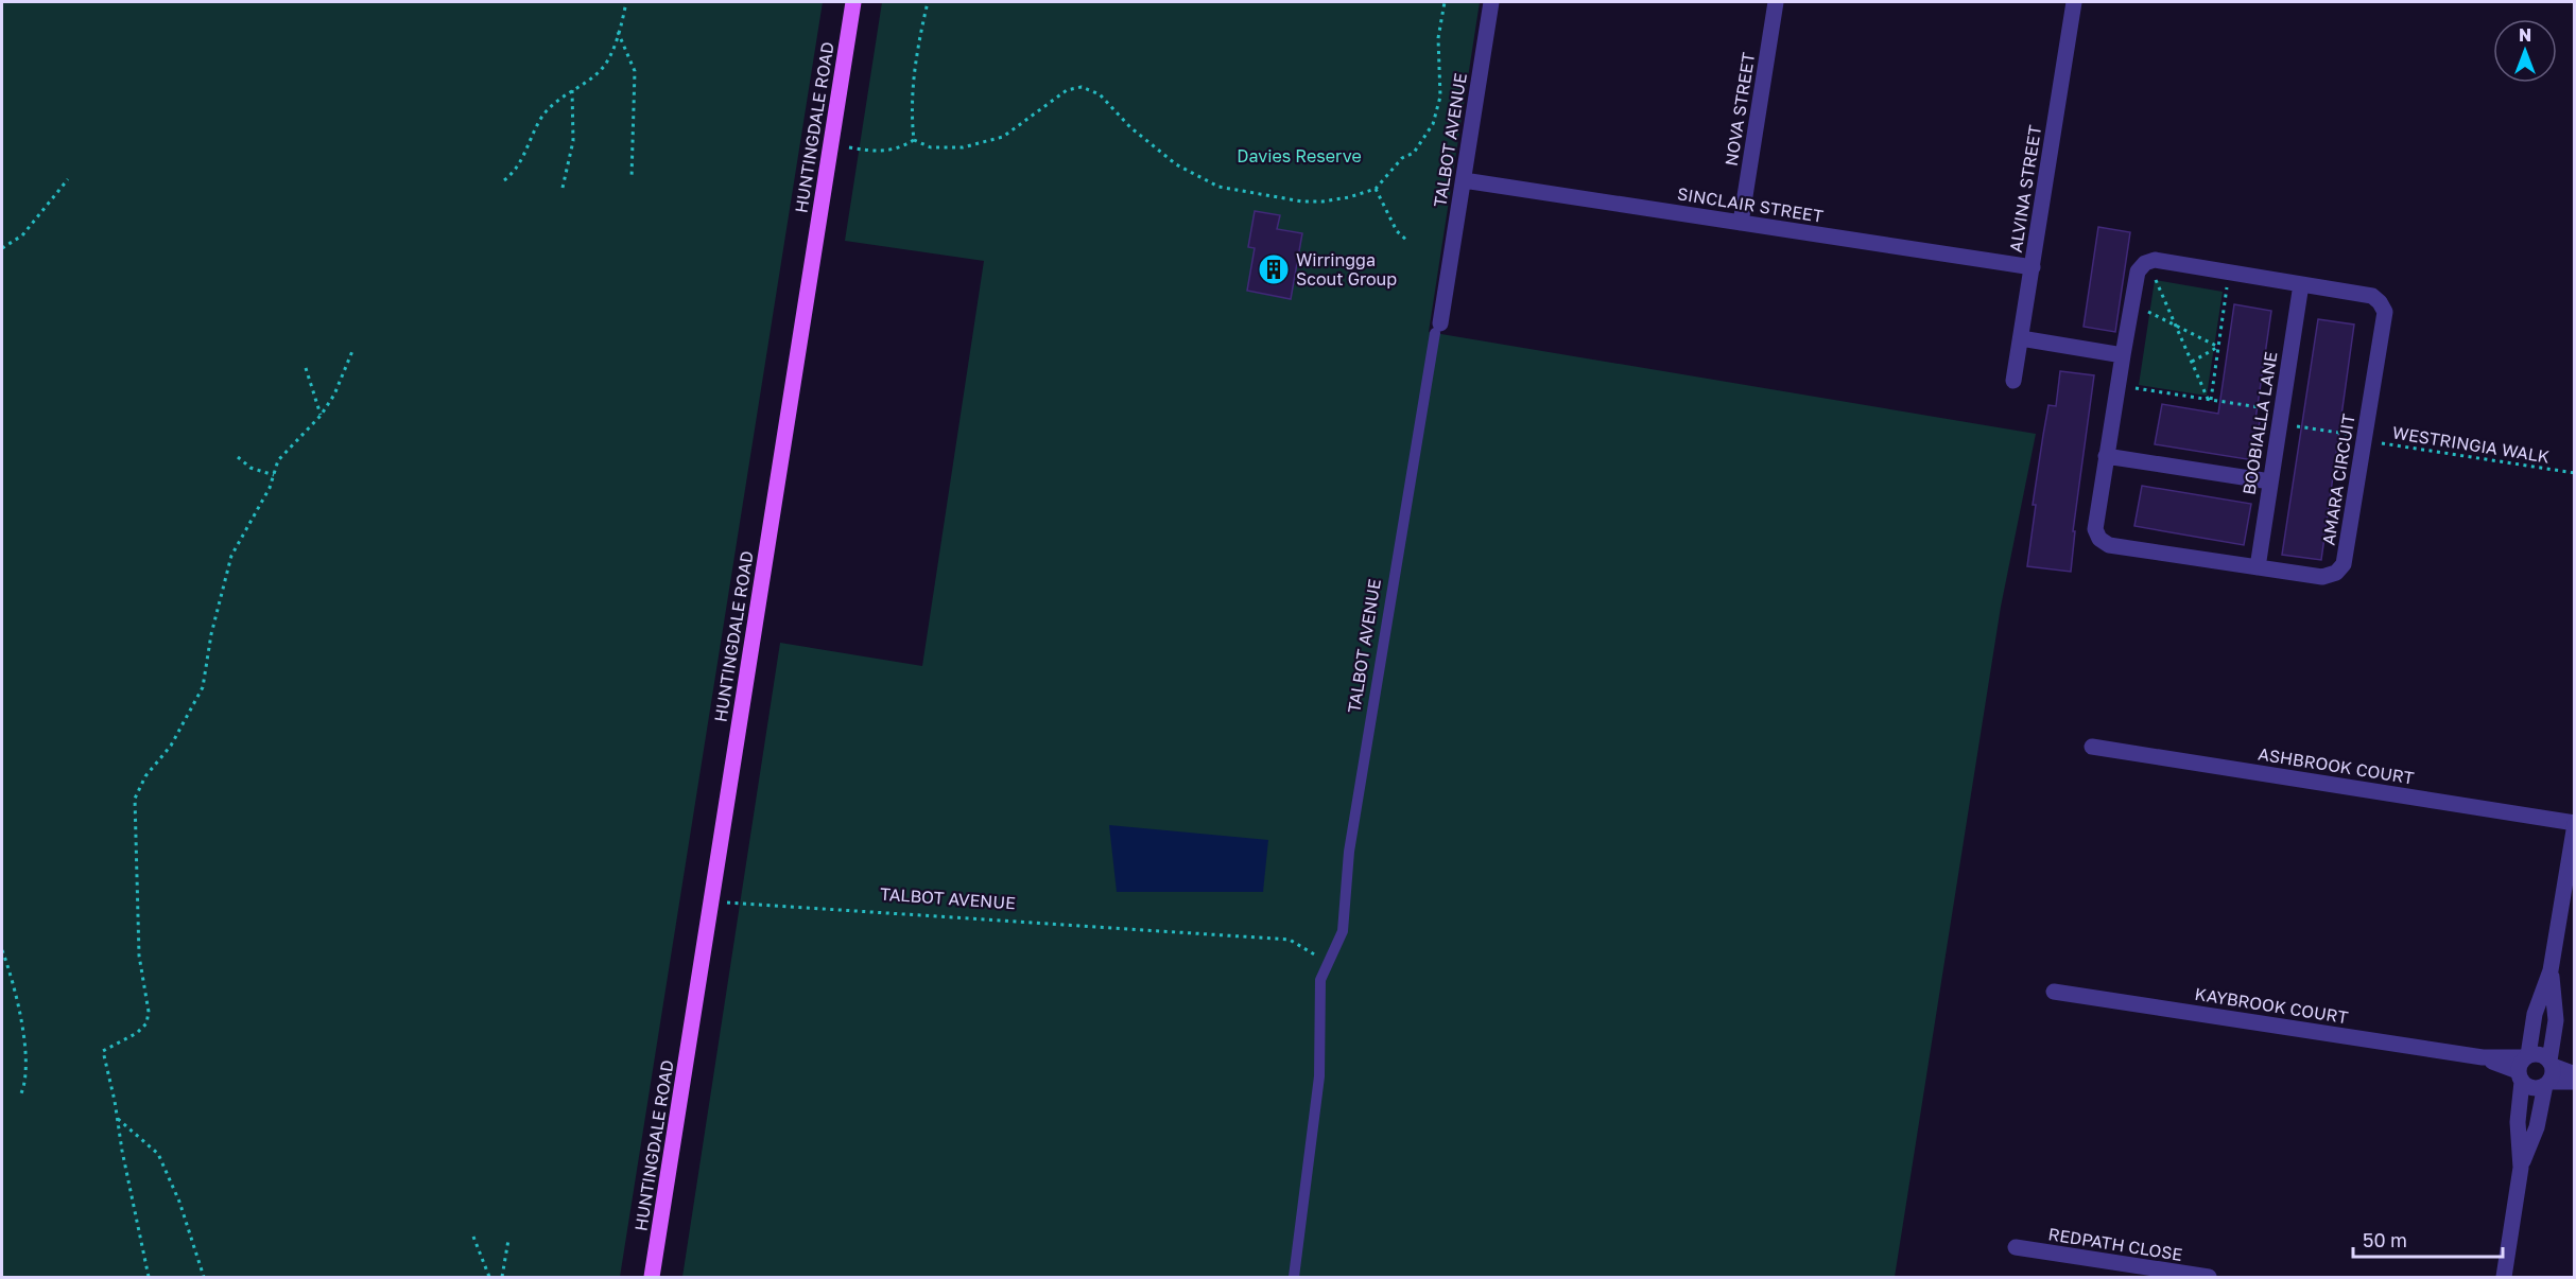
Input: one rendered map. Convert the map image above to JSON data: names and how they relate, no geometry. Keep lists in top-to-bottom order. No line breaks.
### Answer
{"streets":{"main road":["HUNTINGDALE ROAD"],"street":["NOVA STREET","TALBOT AVENUE","ALVINA STREET","SINCLAIR STREET","BOOBIALLA LANE","AMARA CIRCUIT","ASHBROOK COURT","KAYBROOK COURT","REDPATH CLOSE"],"path":["WESTRINGIA WALK"]},"crossings":[["NOVA STREET","SINCLAIR STREET"],["HUNTINGDALE ROAD","TALBOT AVENUE"],["TALBOT AVENUE","SINCLAIR STREET"],["ALVINA STREET","SINCLAIR STREET"],["BOOBIALLA LANE","WESTRINGIA WALK"],["BOOBIALLA LANE","AMARA CIRCUIT"],["WESTRINGIA WALK","AMARA CIRCUIT"]],"parks":["Davies Reserve"],"places":{"building":["Wirringga Scout Group"]},"scale_bar":"50 m","north":"top"}
